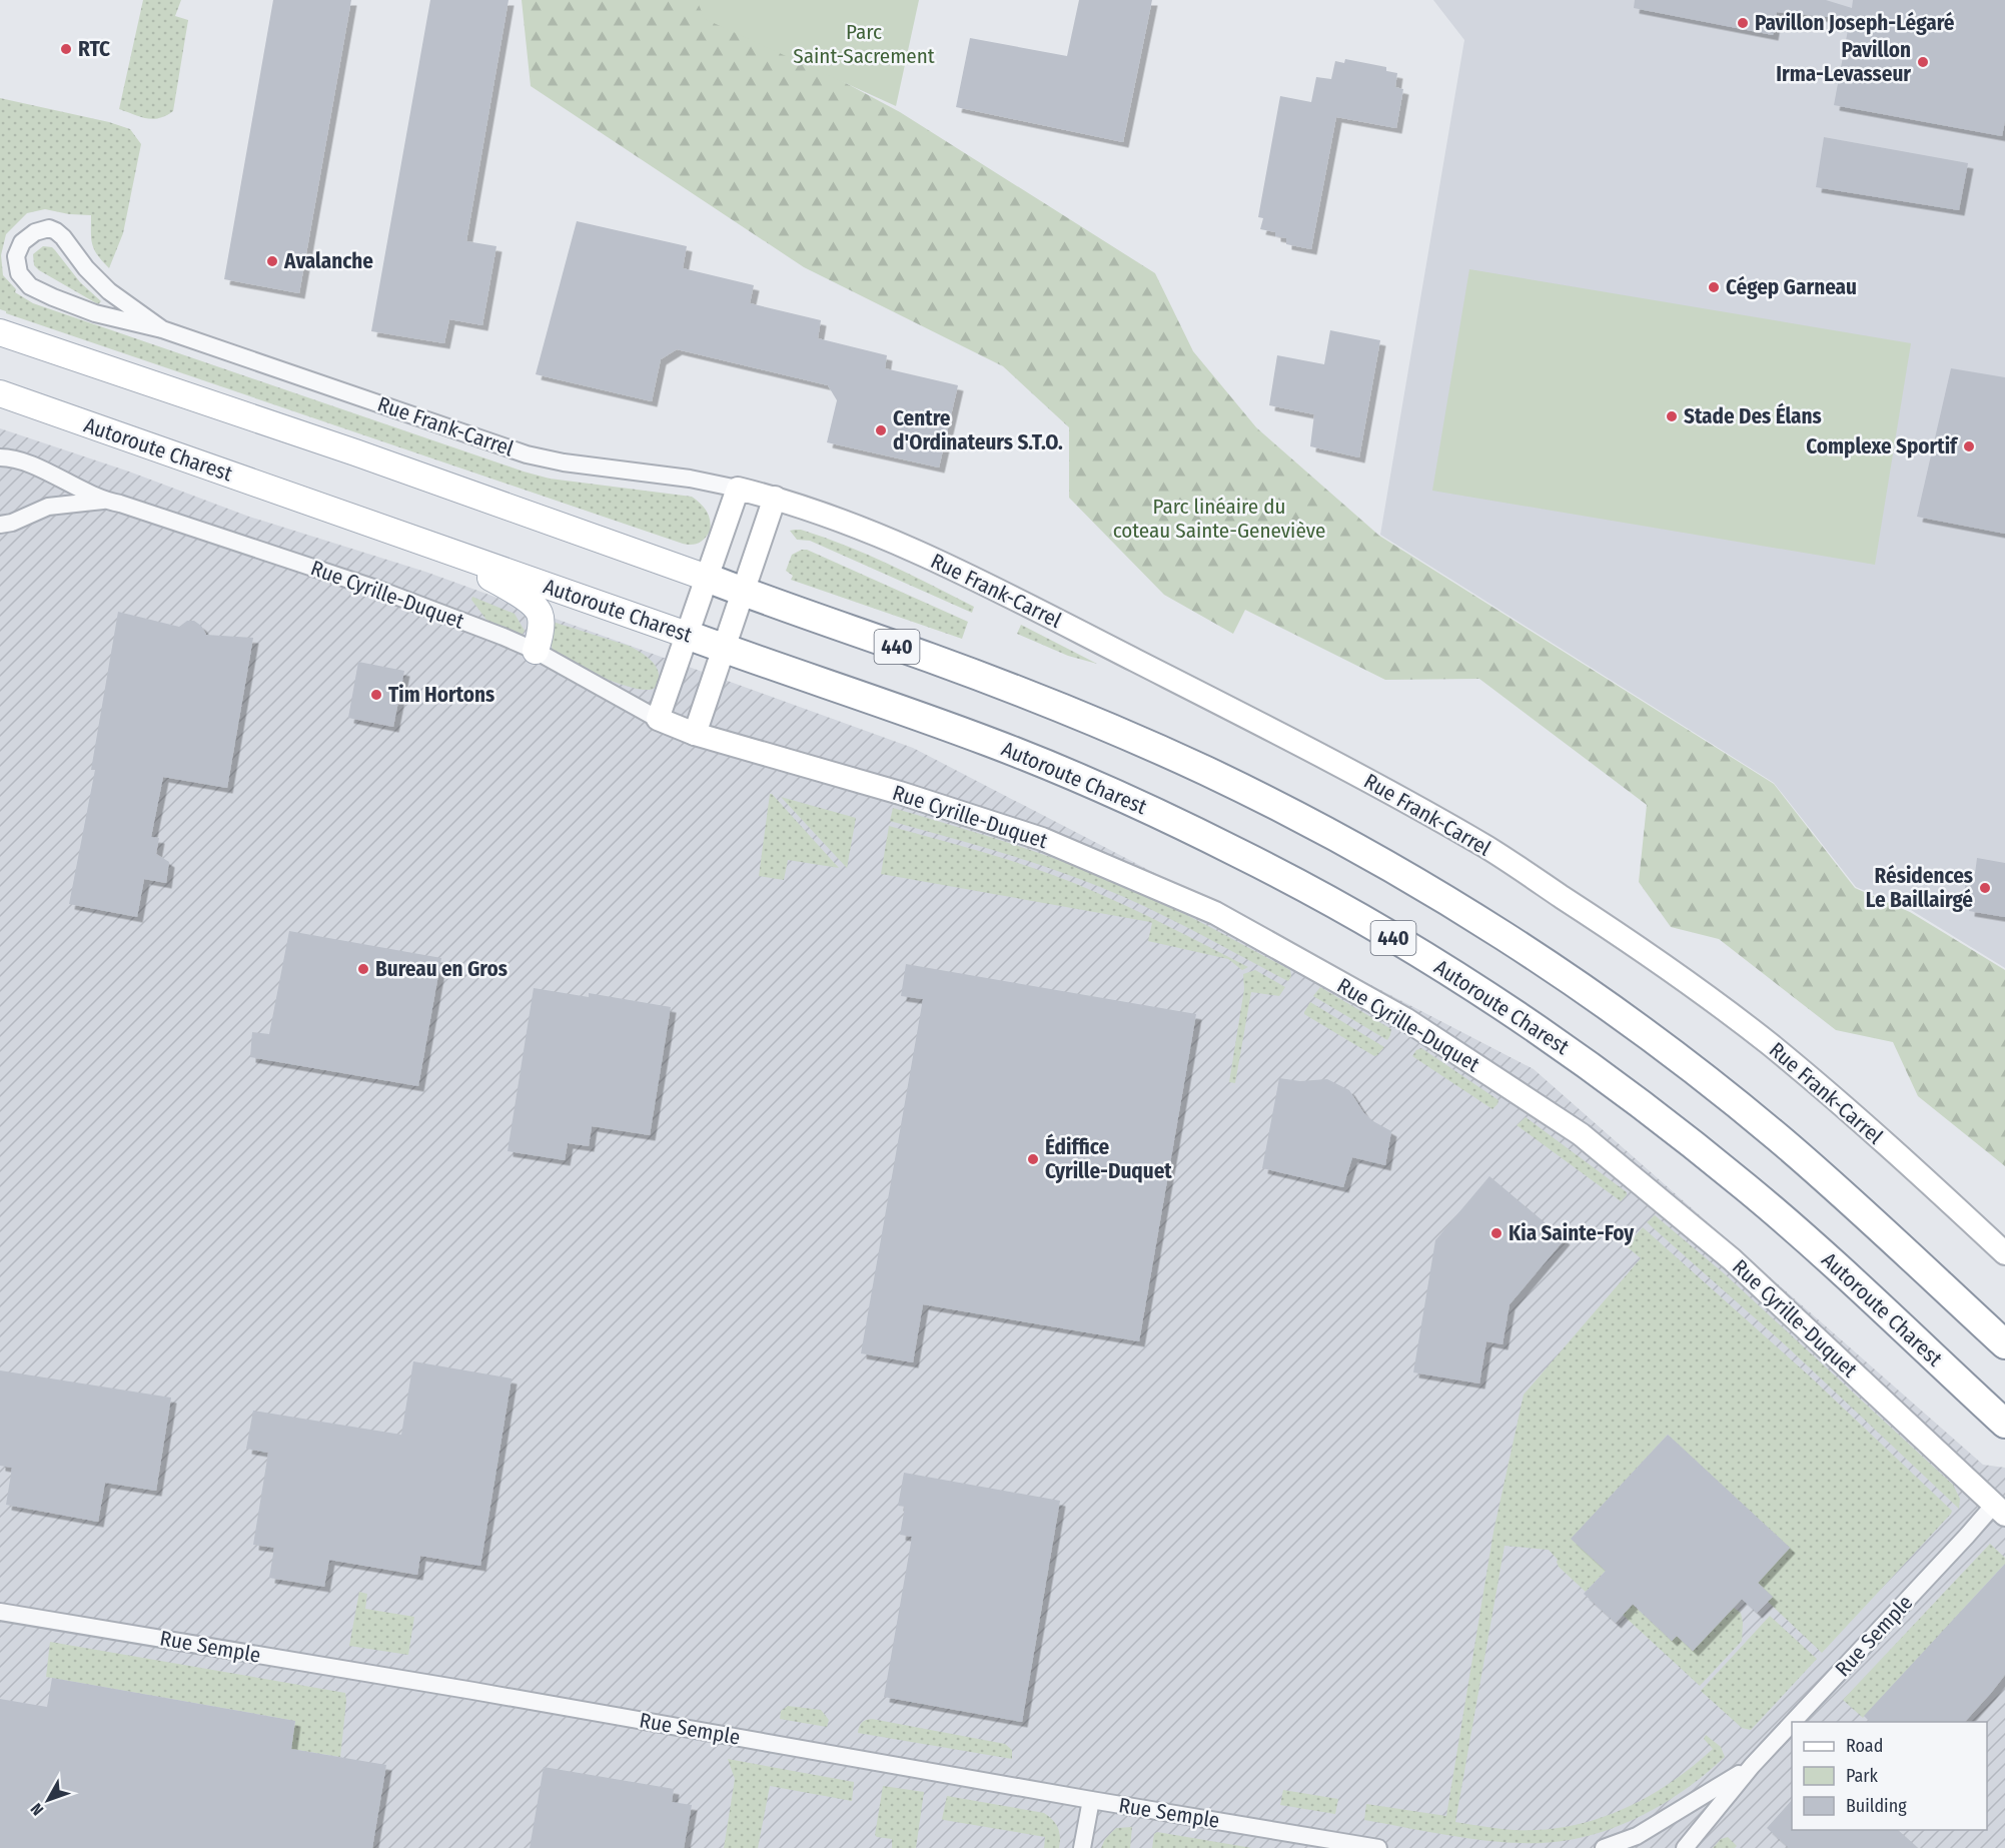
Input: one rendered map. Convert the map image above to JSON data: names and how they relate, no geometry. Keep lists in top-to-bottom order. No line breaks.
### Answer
{"streets":{"highway":["Autoroute Charest","440"],"street":["Rue Frank-Carrel","Rue Cyrille-Duquet","Rue Semple"]},"crossings":[["Rue Cyrille-Duquet","Rue Semple"]],"parks":["Parc Saint-Sacrement","Parc linéaire du coteau Sainte-Geneviève"],"places":["Pavillon Joseph-Légaré","RTC","Pavillon Irma-Levasseur","Avalanche","Cégep Garneau","Stade Des Élans","Centre d'Ordinateurs S.T.O.","Complexe Sportif","Tim Hortons","Résidences Le Baillairgé","Bureau en Gros","Édiffice Cyrille-Duquet","Kia Sainte-Foy"],"legend":["Road","Park","Building"],"north":"bottom left"}
